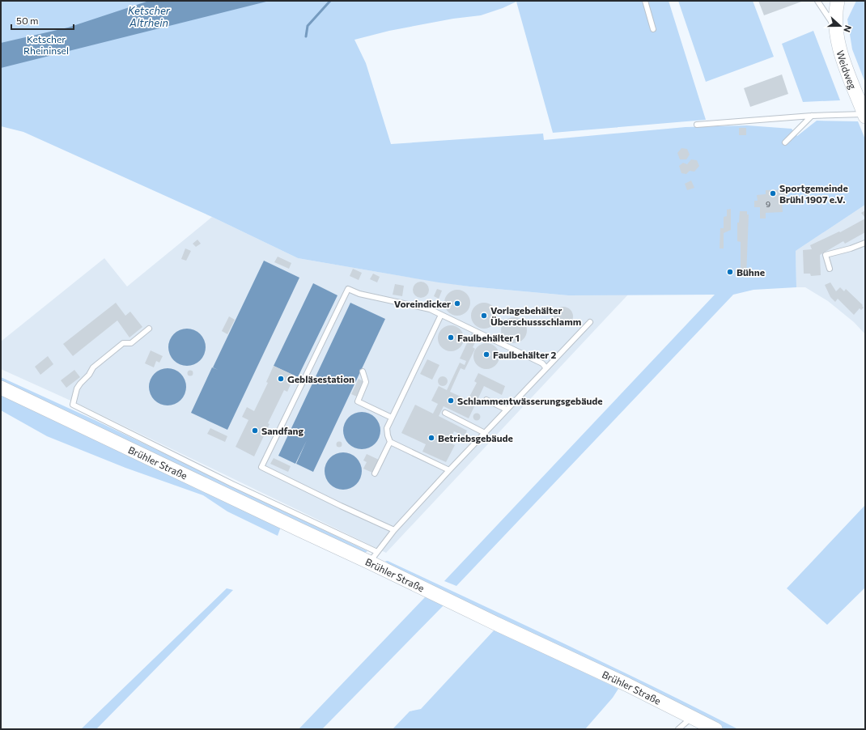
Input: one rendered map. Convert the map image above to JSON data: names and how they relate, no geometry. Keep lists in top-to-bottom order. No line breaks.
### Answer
{"streets":{"street":["Weidweg","Brühler Straße"]},"water":["Ketscher Altrhein"],"parks":["Ketscher Rheininsel"],"places":["Sportgemeinde Brühl 1907 e.V.","Bühne","Voreindicker","Vorlagebehälter Überschussschlamm","Faulbehälter 1","Faulbehälter 2","Gebläsestation","Schlammentwässerungsgebäude","Sandfang","Betriebsgebäude"],"house_numbers":["9"],"scale_bar":"50 m","north":"right"}
